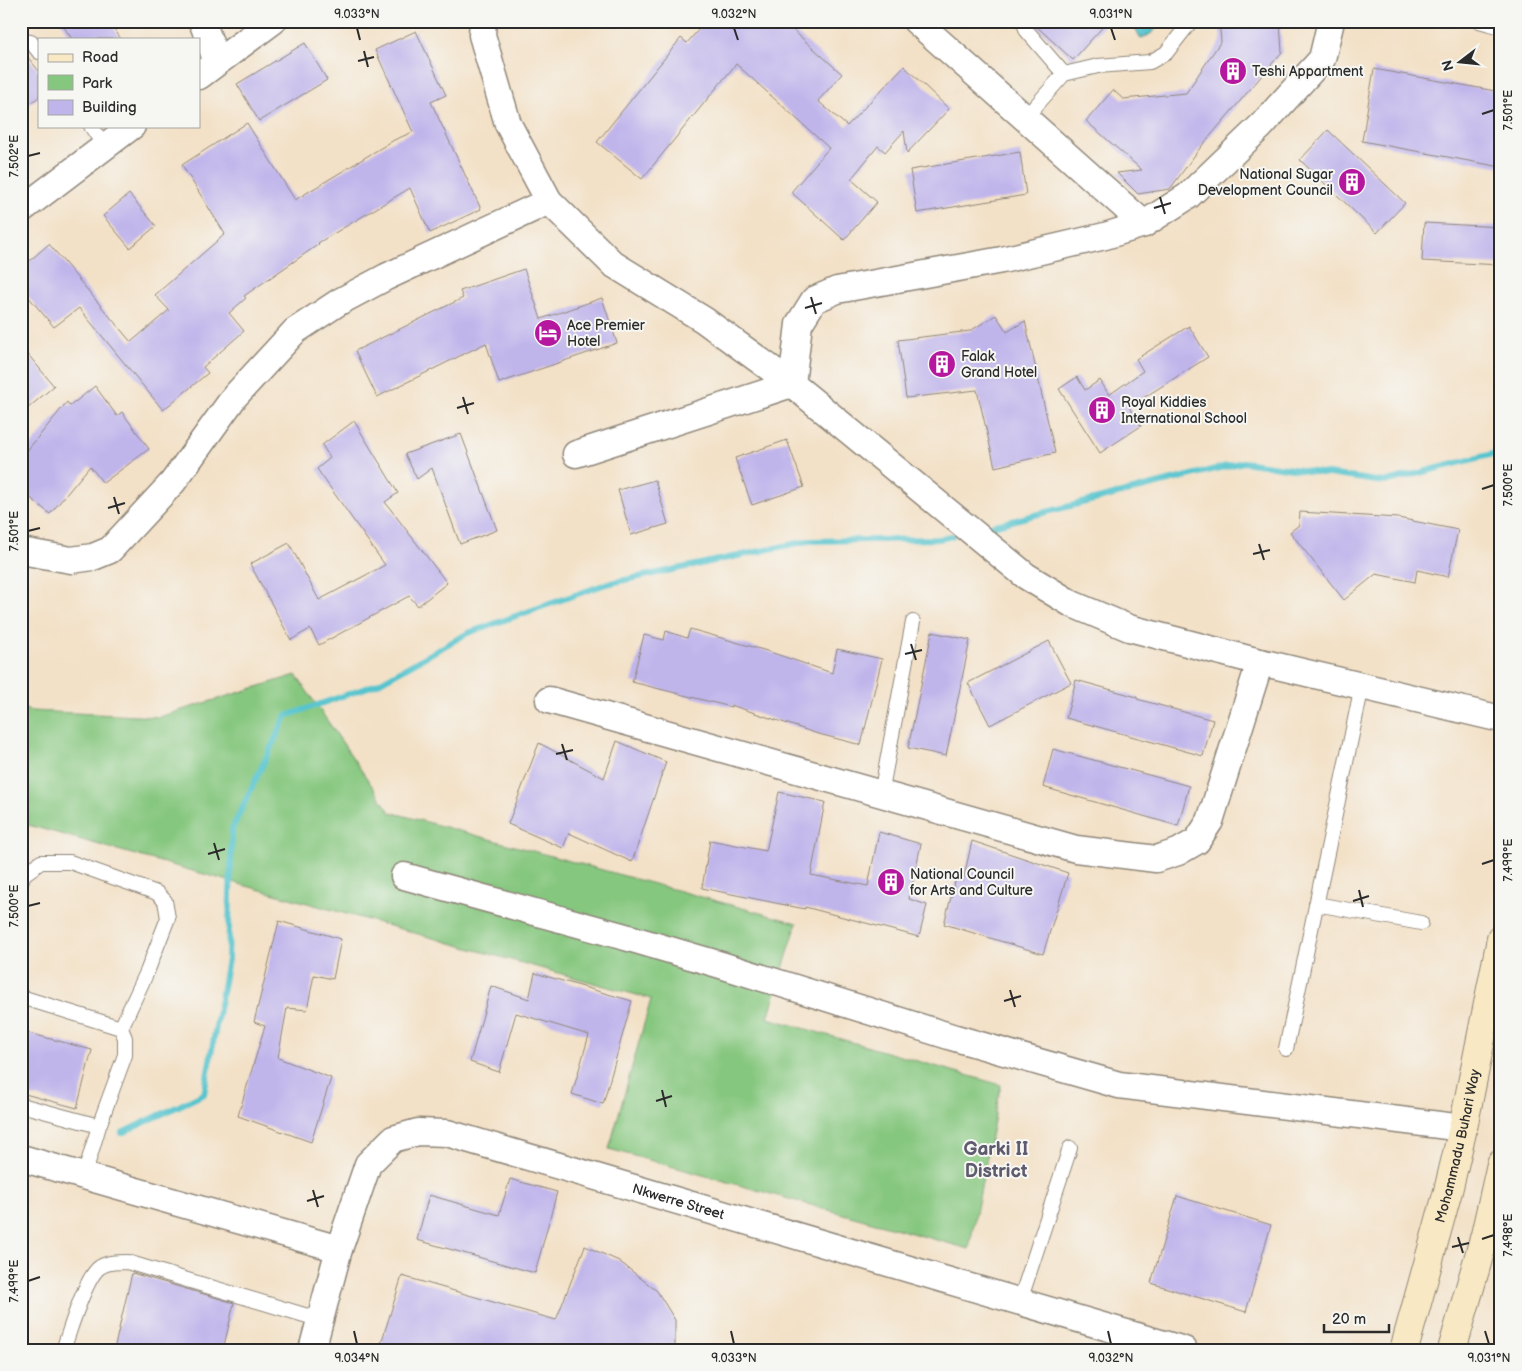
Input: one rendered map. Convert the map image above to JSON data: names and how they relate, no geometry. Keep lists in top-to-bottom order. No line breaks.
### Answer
{"streets":{"main road":["Mohammadu Buhari Way"],"street":["Nkwerre Street"]},"districts":["Garki II District"],"places":{"building":["Teshi Appartment","National Sugar Development Council","Falak Grand Hotel","Royal Kiddies International School","National Council for Arts and Culture"],"hotel":["Ace Premier Hotel"]},"legend":["Road","Park","Building"],"scale_bar":"20 m","north":"left","coordinates":["9.033°N","9.032°N","9.031°N","7.501°E","7.502°E","7.500°E","7.499°E","7.498°E","9.034°N"]}
